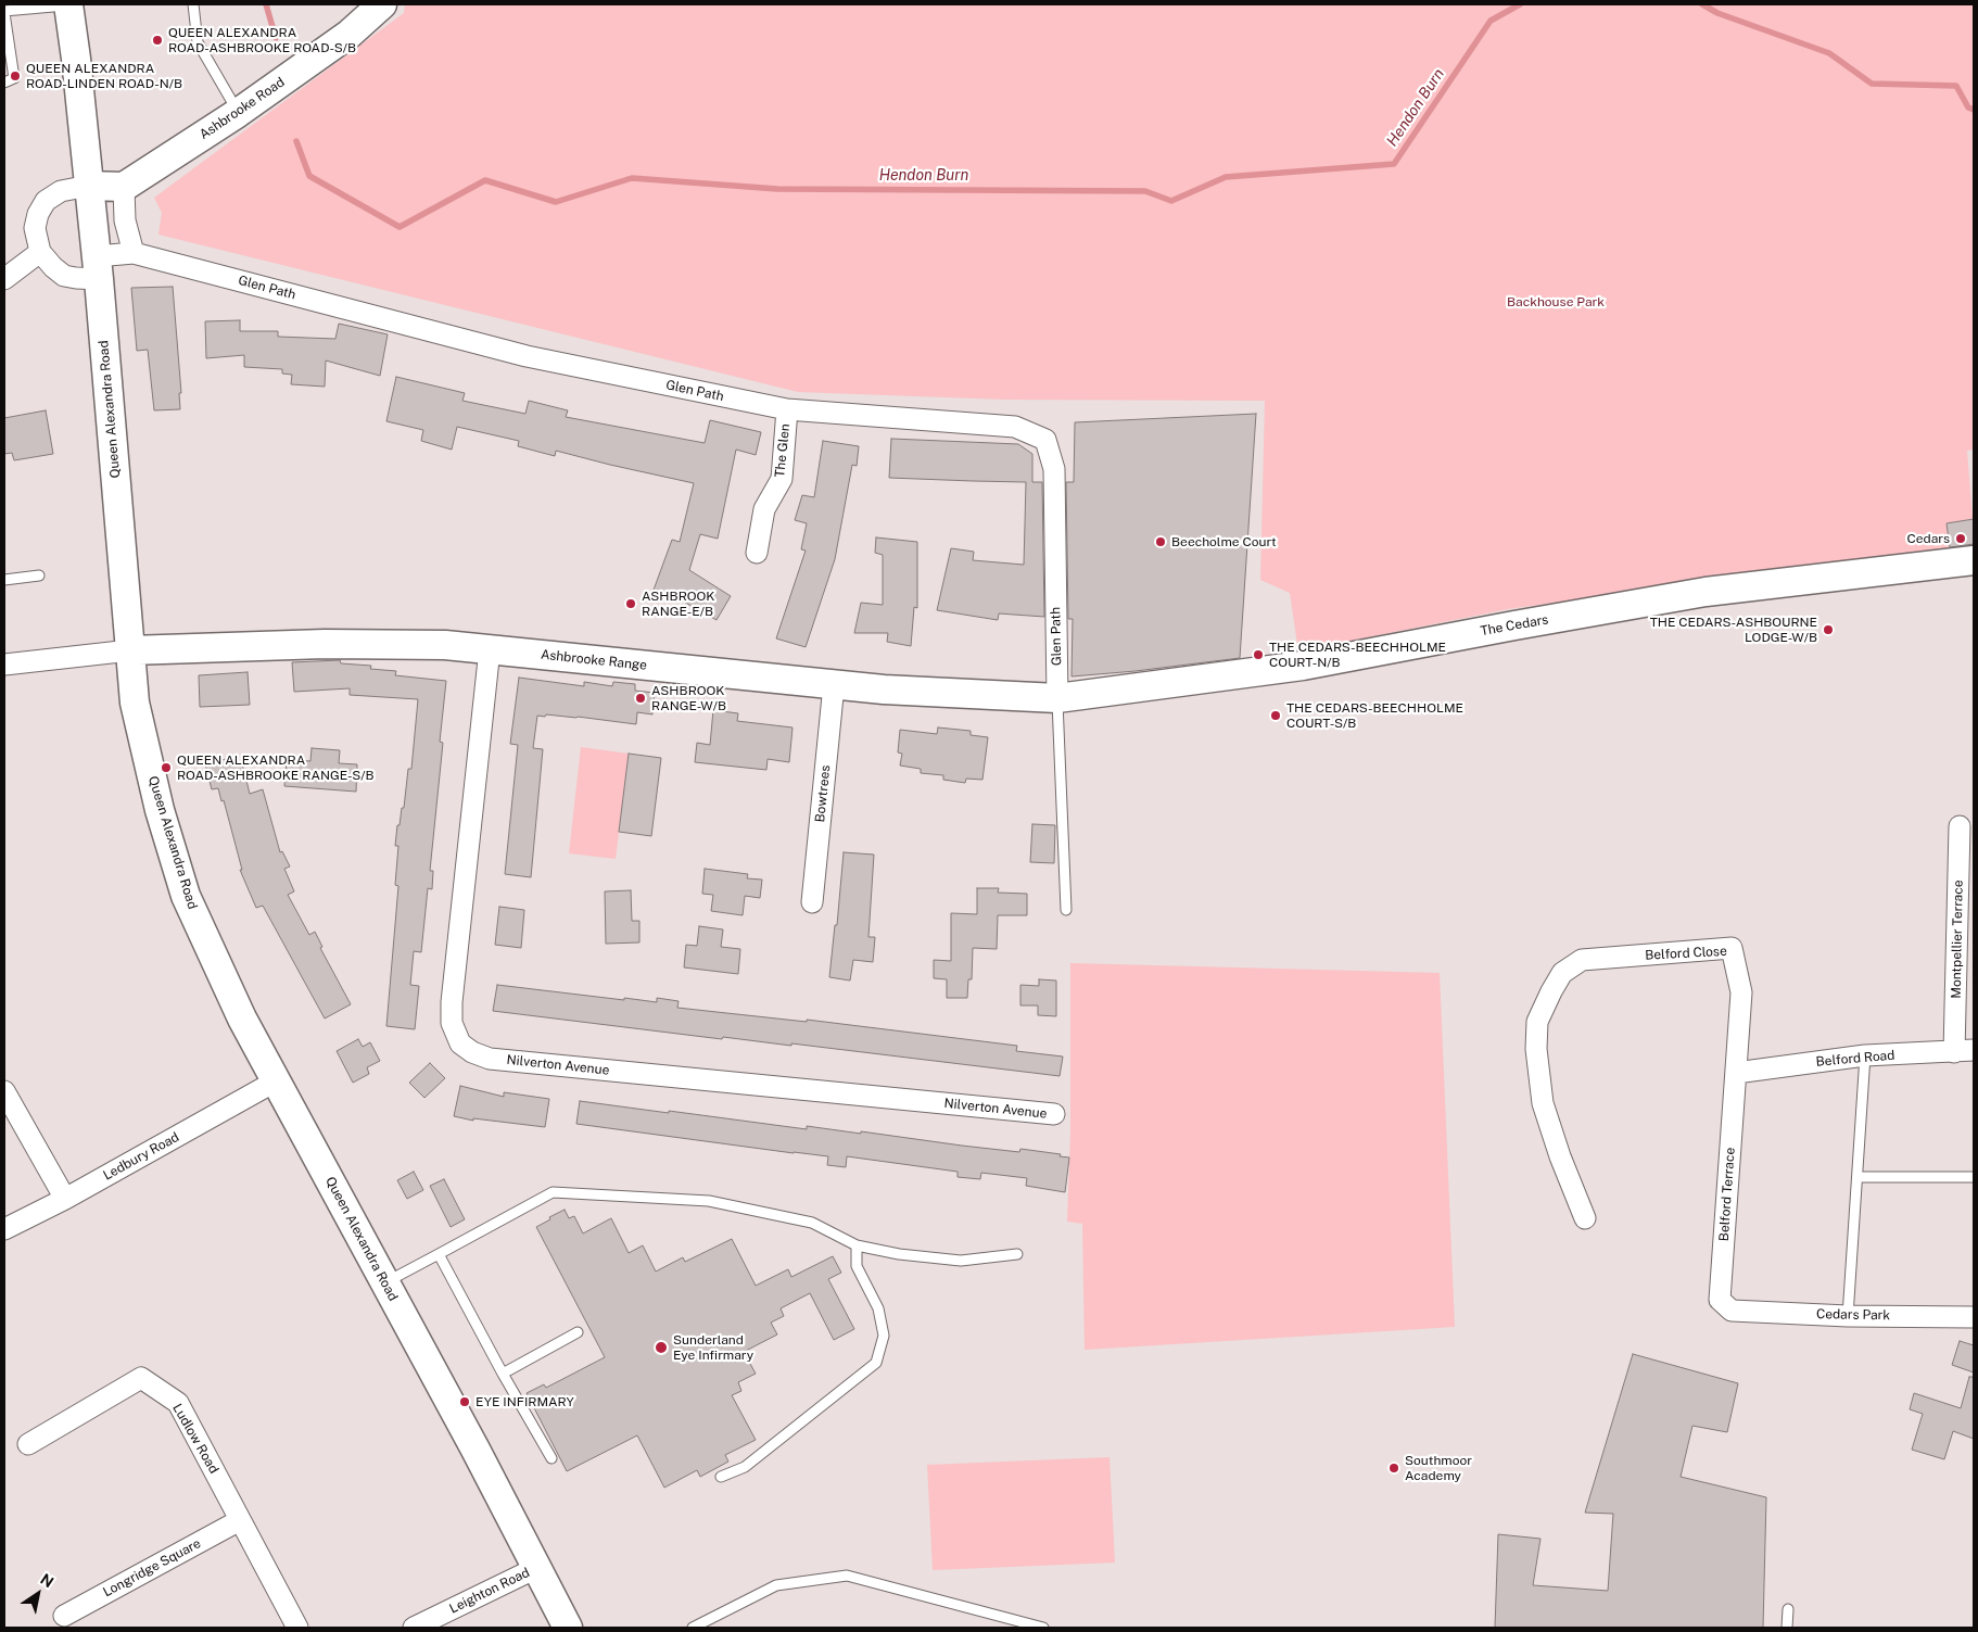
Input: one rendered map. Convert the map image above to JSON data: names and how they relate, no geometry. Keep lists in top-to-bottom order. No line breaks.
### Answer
{"streets":{"street":["Ashbrooke Road","Glen Path","Queen Alexandra Road","The Glen","The Cedars","Ashbrooke Range","Bowtrees","Montpellier Terrace","Belford Close","Belford Road","Nilverton Avenue","Ledbury Road","Belford Terrace","Cedars Park","Ludlow Road","Longridge Square","Leighton Road"]},"crossings":[["Glen Path","Queen Alexandra Road"],["Glen Path","The Glen"],["Glen Path","The Cedars"],["Glen Path","Ashbrooke Range"],["Queen Alexandra Road","Ashbrooke Range"],["Queen Alexandra Road","Ledbury Road"],["Queen Alexandra Road","Leighton Road"],["The Cedars","Ashbrooke Range"],["Ashbrooke Range","Bowtrees"],["Ashbrooke Range","Nilverton Avenue"],["Montpellier Terrace","Belford Road"],["Belford Close","Belford Road"],["Belford Close","Belford Terrace"],["Belford Road","Belford Terrace"],["Belford Terrace","Cedars Park"],["Ludlow Road","Longridge Square"]],"water":["Hendon Burn"],"parks":["Backhouse Park"],"places":["QUEEN ALEXANDRA ROAD-ASHBROOKE ROAD-S/B","QUEEN ALEXANDRA ROAD-LINDEN ROAD-N/B","Cedars","Beecholme Court","ASHBROOK RANGE-E/B","THE CEDARS-ASHBOURNE LODGE-W/B","THE CEDARS-BEECHHOLME COURT-N/B","ASHBROOK RANGE-W/B","THE CEDARS-BEECHHOLME COURT-S/B","QUEEN ALEXANDRA ROAD-ASHBROOKE RANGE-S/B","Sunderland Eye Infirmary","EYE INFIRMARY","Southmoor Academy"],"north":"top right"}
